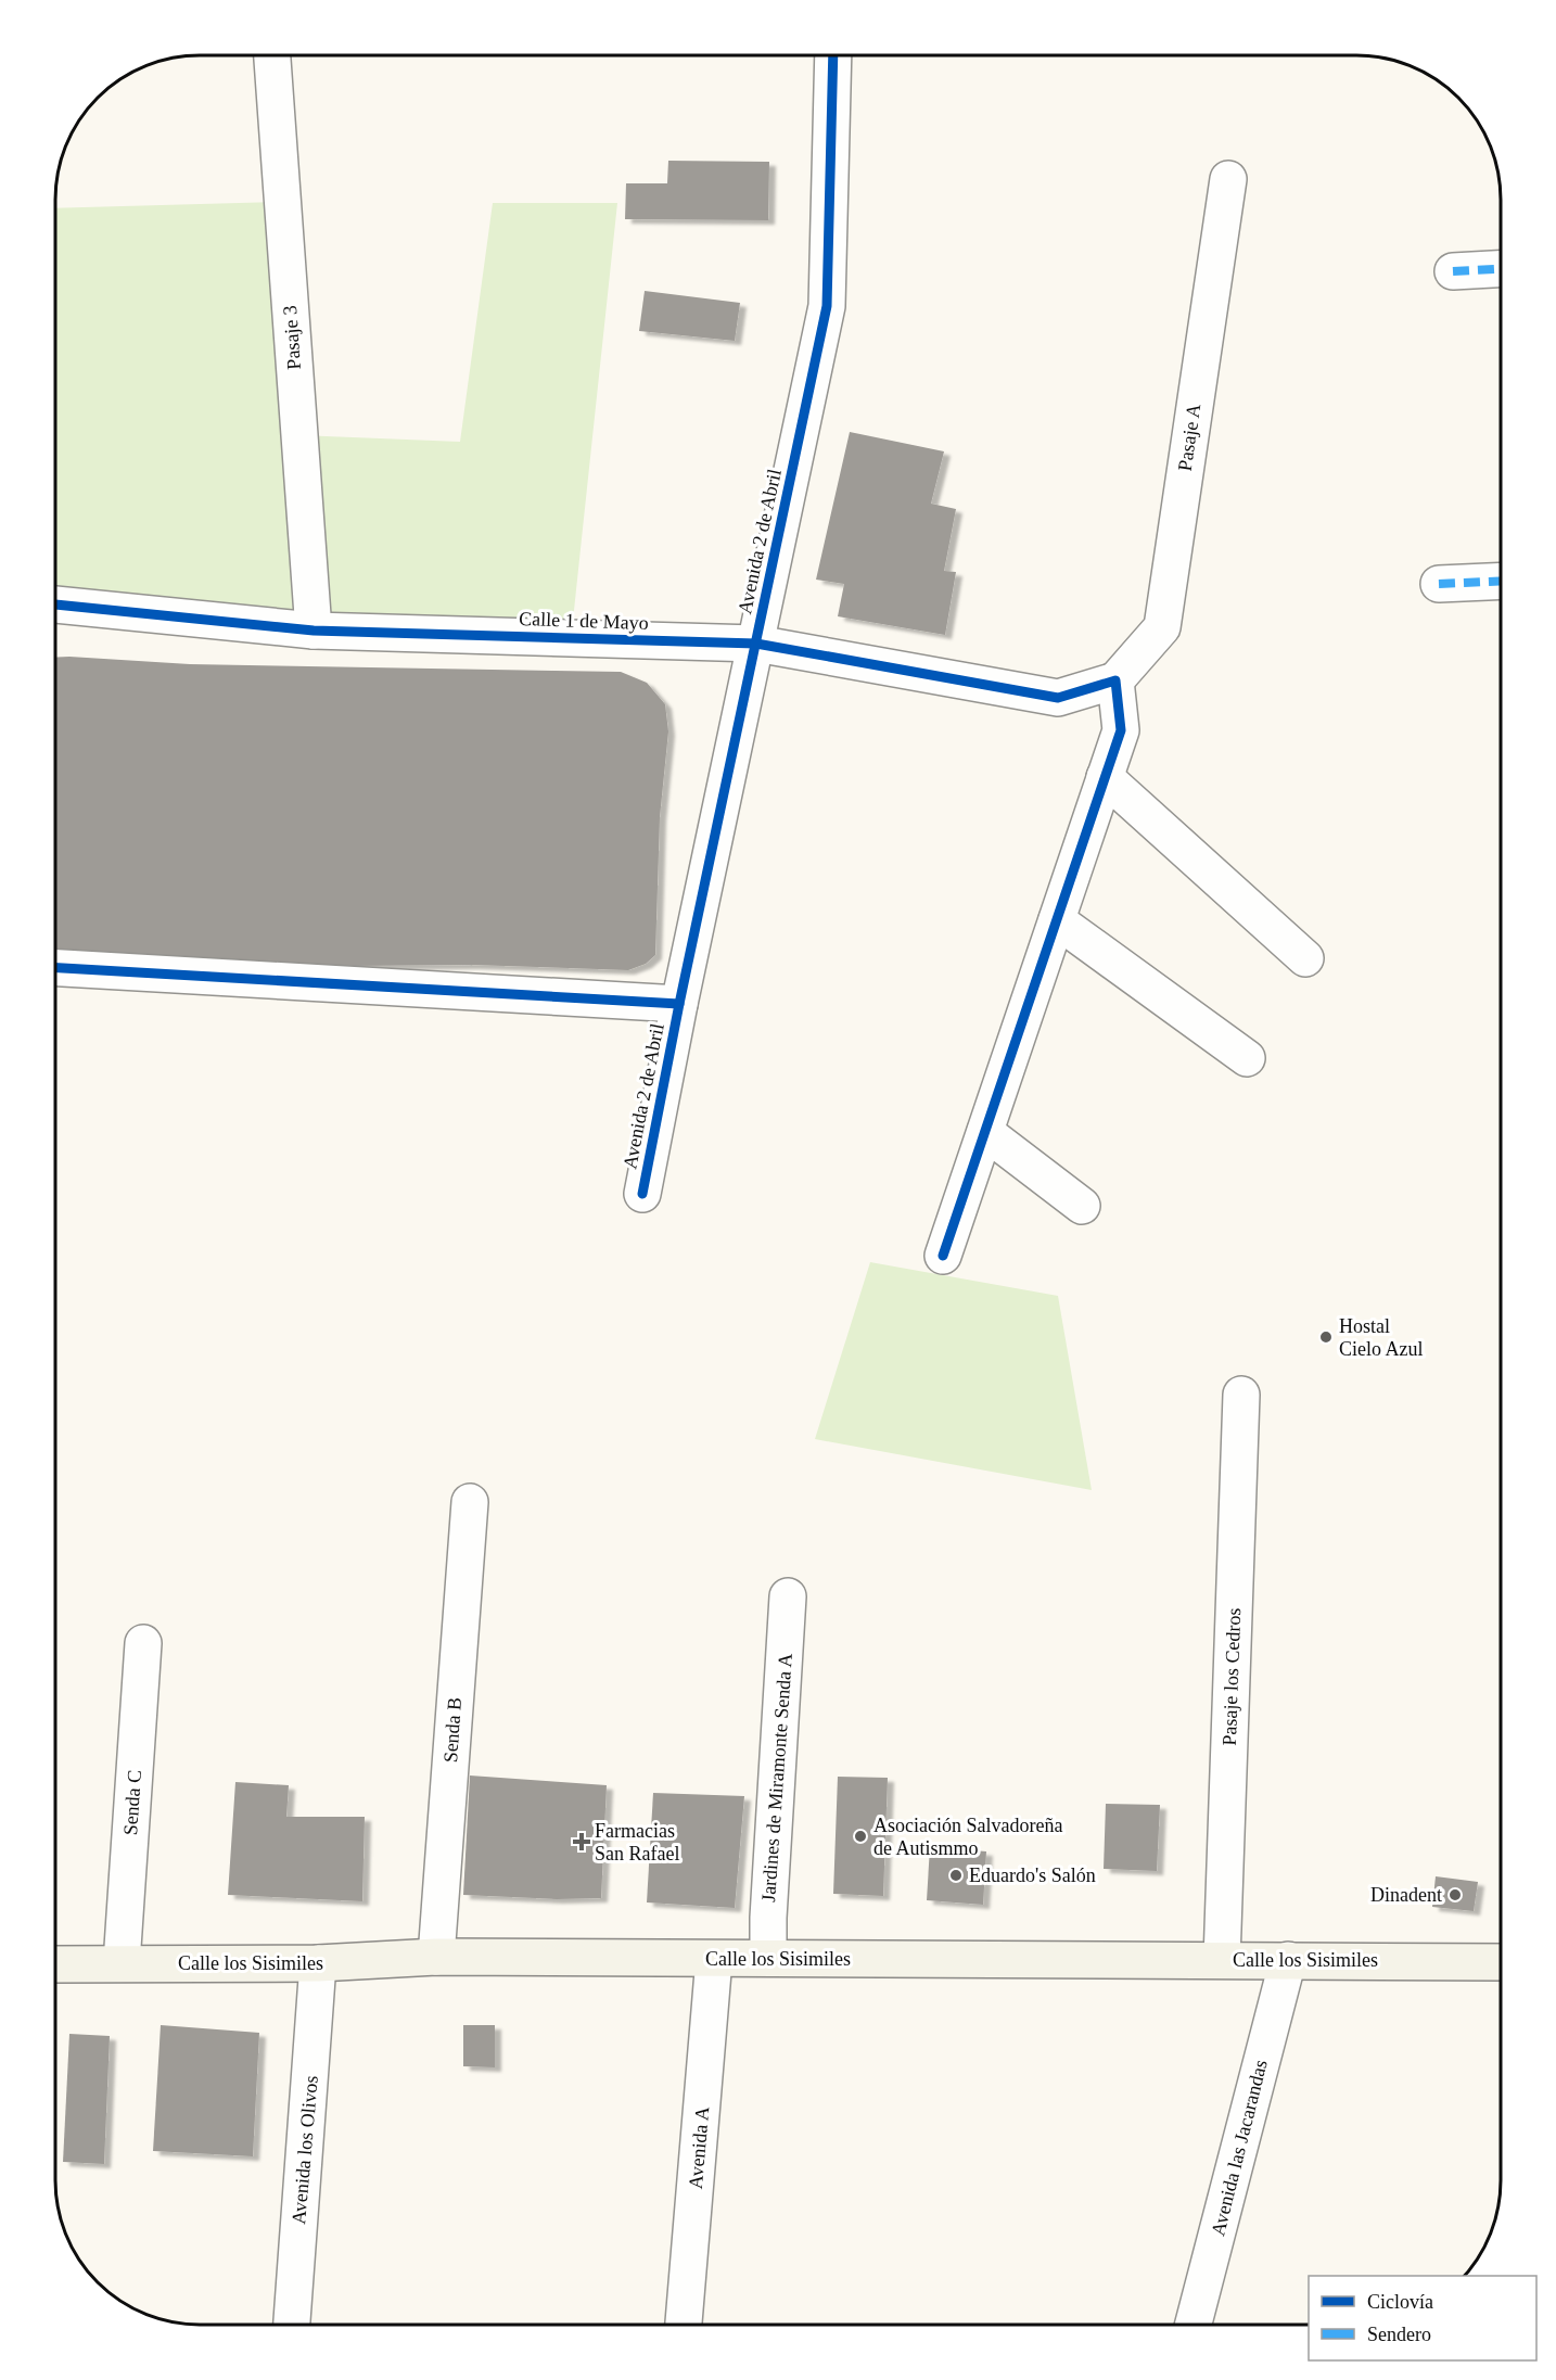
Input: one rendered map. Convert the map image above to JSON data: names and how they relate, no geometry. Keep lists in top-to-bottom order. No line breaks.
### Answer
{"streets":{"main road":["Calle los Sisimiles"],"street":["Pasaje 3","Pasaje A","Avenida 2 de Abril","Calle 1 de Mayo","Pasaje los Cedros","Senda B","Jardines de Miramonte Senda A","Senda C","Avenida A","Avenida las Jacarandas","Avenida los Olivos"]},"crossings":[["Pasaje 3","Calle 1 de Mayo"],["Pasaje A","Calle 1 de Mayo"],["Avenida 2 de Abril","Calle 1 de Mayo"],["Pasaje los Cedros","Calle los Sisimiles"],["Senda B","Calle los Sisimiles"],["Jardines de Miramonte Senda A","Calle los Sisimiles"],["Senda C","Calle los Sisimiles"],["Calle los Sisimiles","Avenida A"],["Calle los Sisimiles","Avenida las Jacarandas"],["Calle los Sisimiles","Avenida los Olivos"]],"places":{"other":["Hostal Cielo Azul","Asociación Salvadoreña de Autismmo","Eduardo's Salón","Dinadent"],"health":["Farmacias San Rafael"]},"legend":["Ciclovía","Sendero"]}
